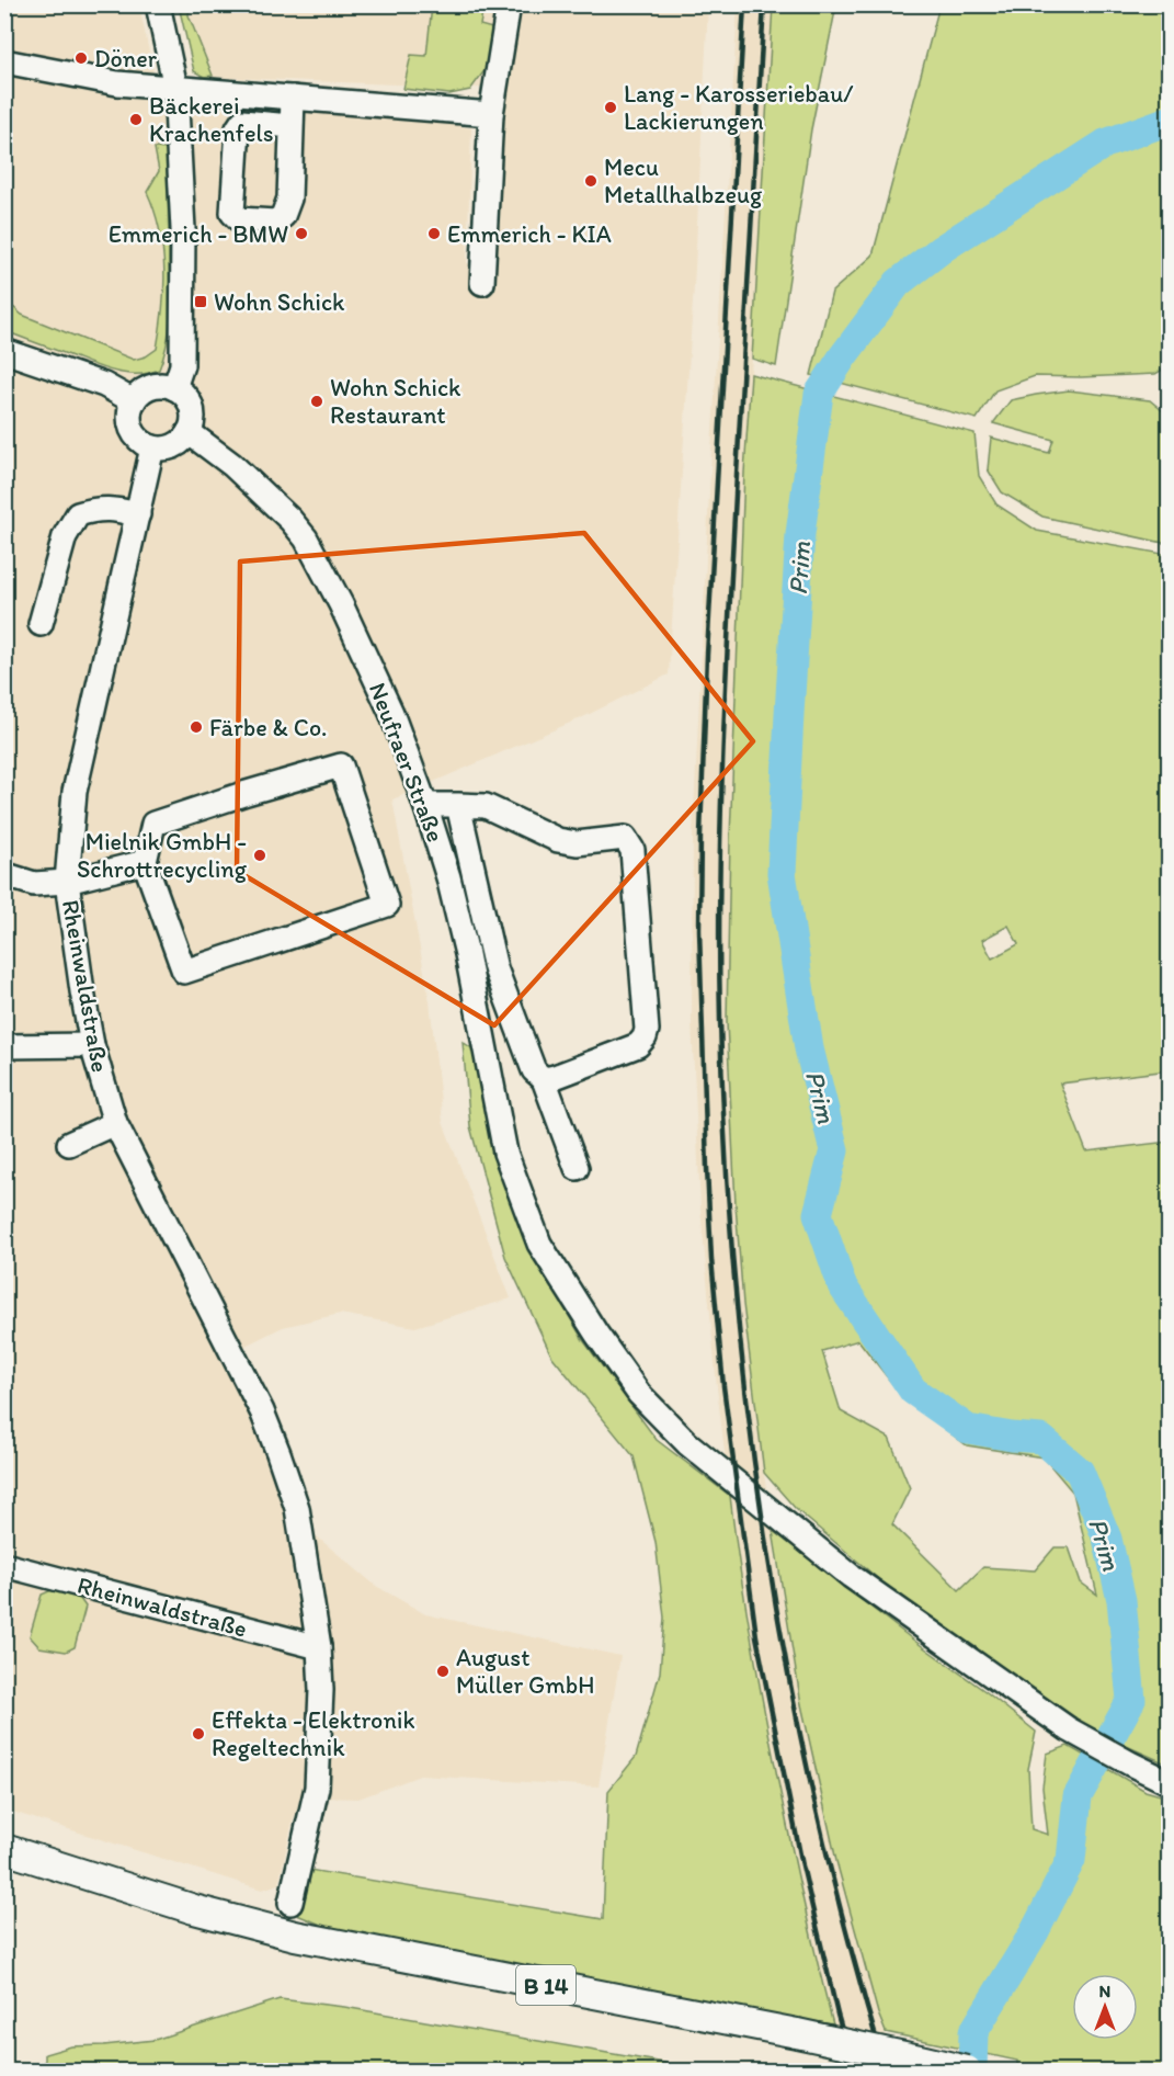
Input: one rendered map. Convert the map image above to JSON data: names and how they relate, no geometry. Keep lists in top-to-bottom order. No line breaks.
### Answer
{"streets":{"main road":["B 14"],"street":["Neufraer Straße","Rheinwaldstraße"]},"crossings":[["Neufraer Straße","Rheinwaldstraße"]],"water":["Prim"],"places":{"other":["Döner","Lang - Karosseriebau/ Lackierungen","Bäckerei Krachenfels","Mecu Metallhalbzeug","Emmerich - BMW","Emmerich - KIA","Wohn Schick Restaurant","Färbe & Co.","Mielnik GmbH - Schrottrecycling","August Müller GmbH","Effekta - Elektronik Regeltechnik"],"transit":["Wohn Schick"]},"north":"top"}
